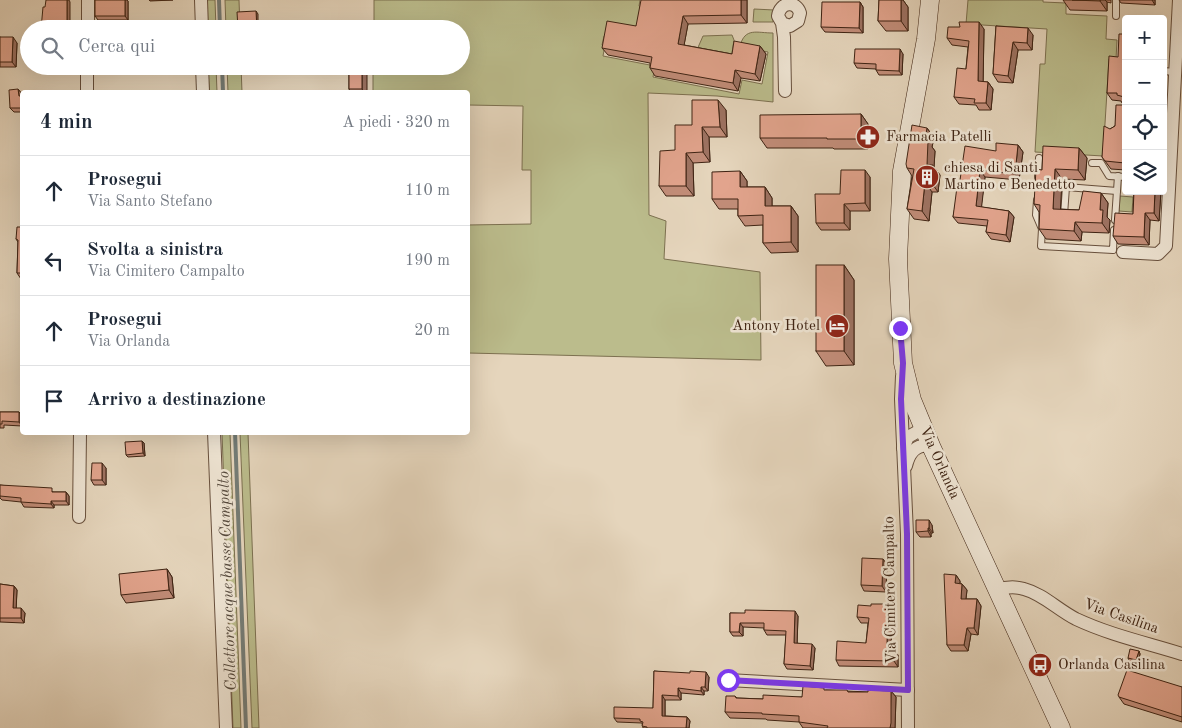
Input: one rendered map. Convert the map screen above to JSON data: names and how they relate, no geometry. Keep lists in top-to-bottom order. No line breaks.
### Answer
{"streets":{"main road":["Via Orlanda"],"street":["Via Cimitero Campalto","Via Casilina"]},"crossings":[["Via Orlanda","Via Cimitero Campalto"],["Via Orlanda","Via Casilina"]],"water":["Collettore acque basse Campalto"],"places":{"pharmacy":["Farmacia Patelli"],"building":["chiesa di Santi Martino e Benedetto"],"hotel":["Antony Hotel"],"bus stop":["Orlanda Casilina"]},"page":{"map_buttons":["+","−"],"search":"Cerca qui","heading":["4 min","A piedi · 320 m"],"list":[["Prosegui","Via Santo Stefano","110 m"],["Svolta a sinistra","Via Cimitero Campalto","190 m"],["Prosegui","Via Orlanda","20 m"],"Arrivo a destinazione"]}}
